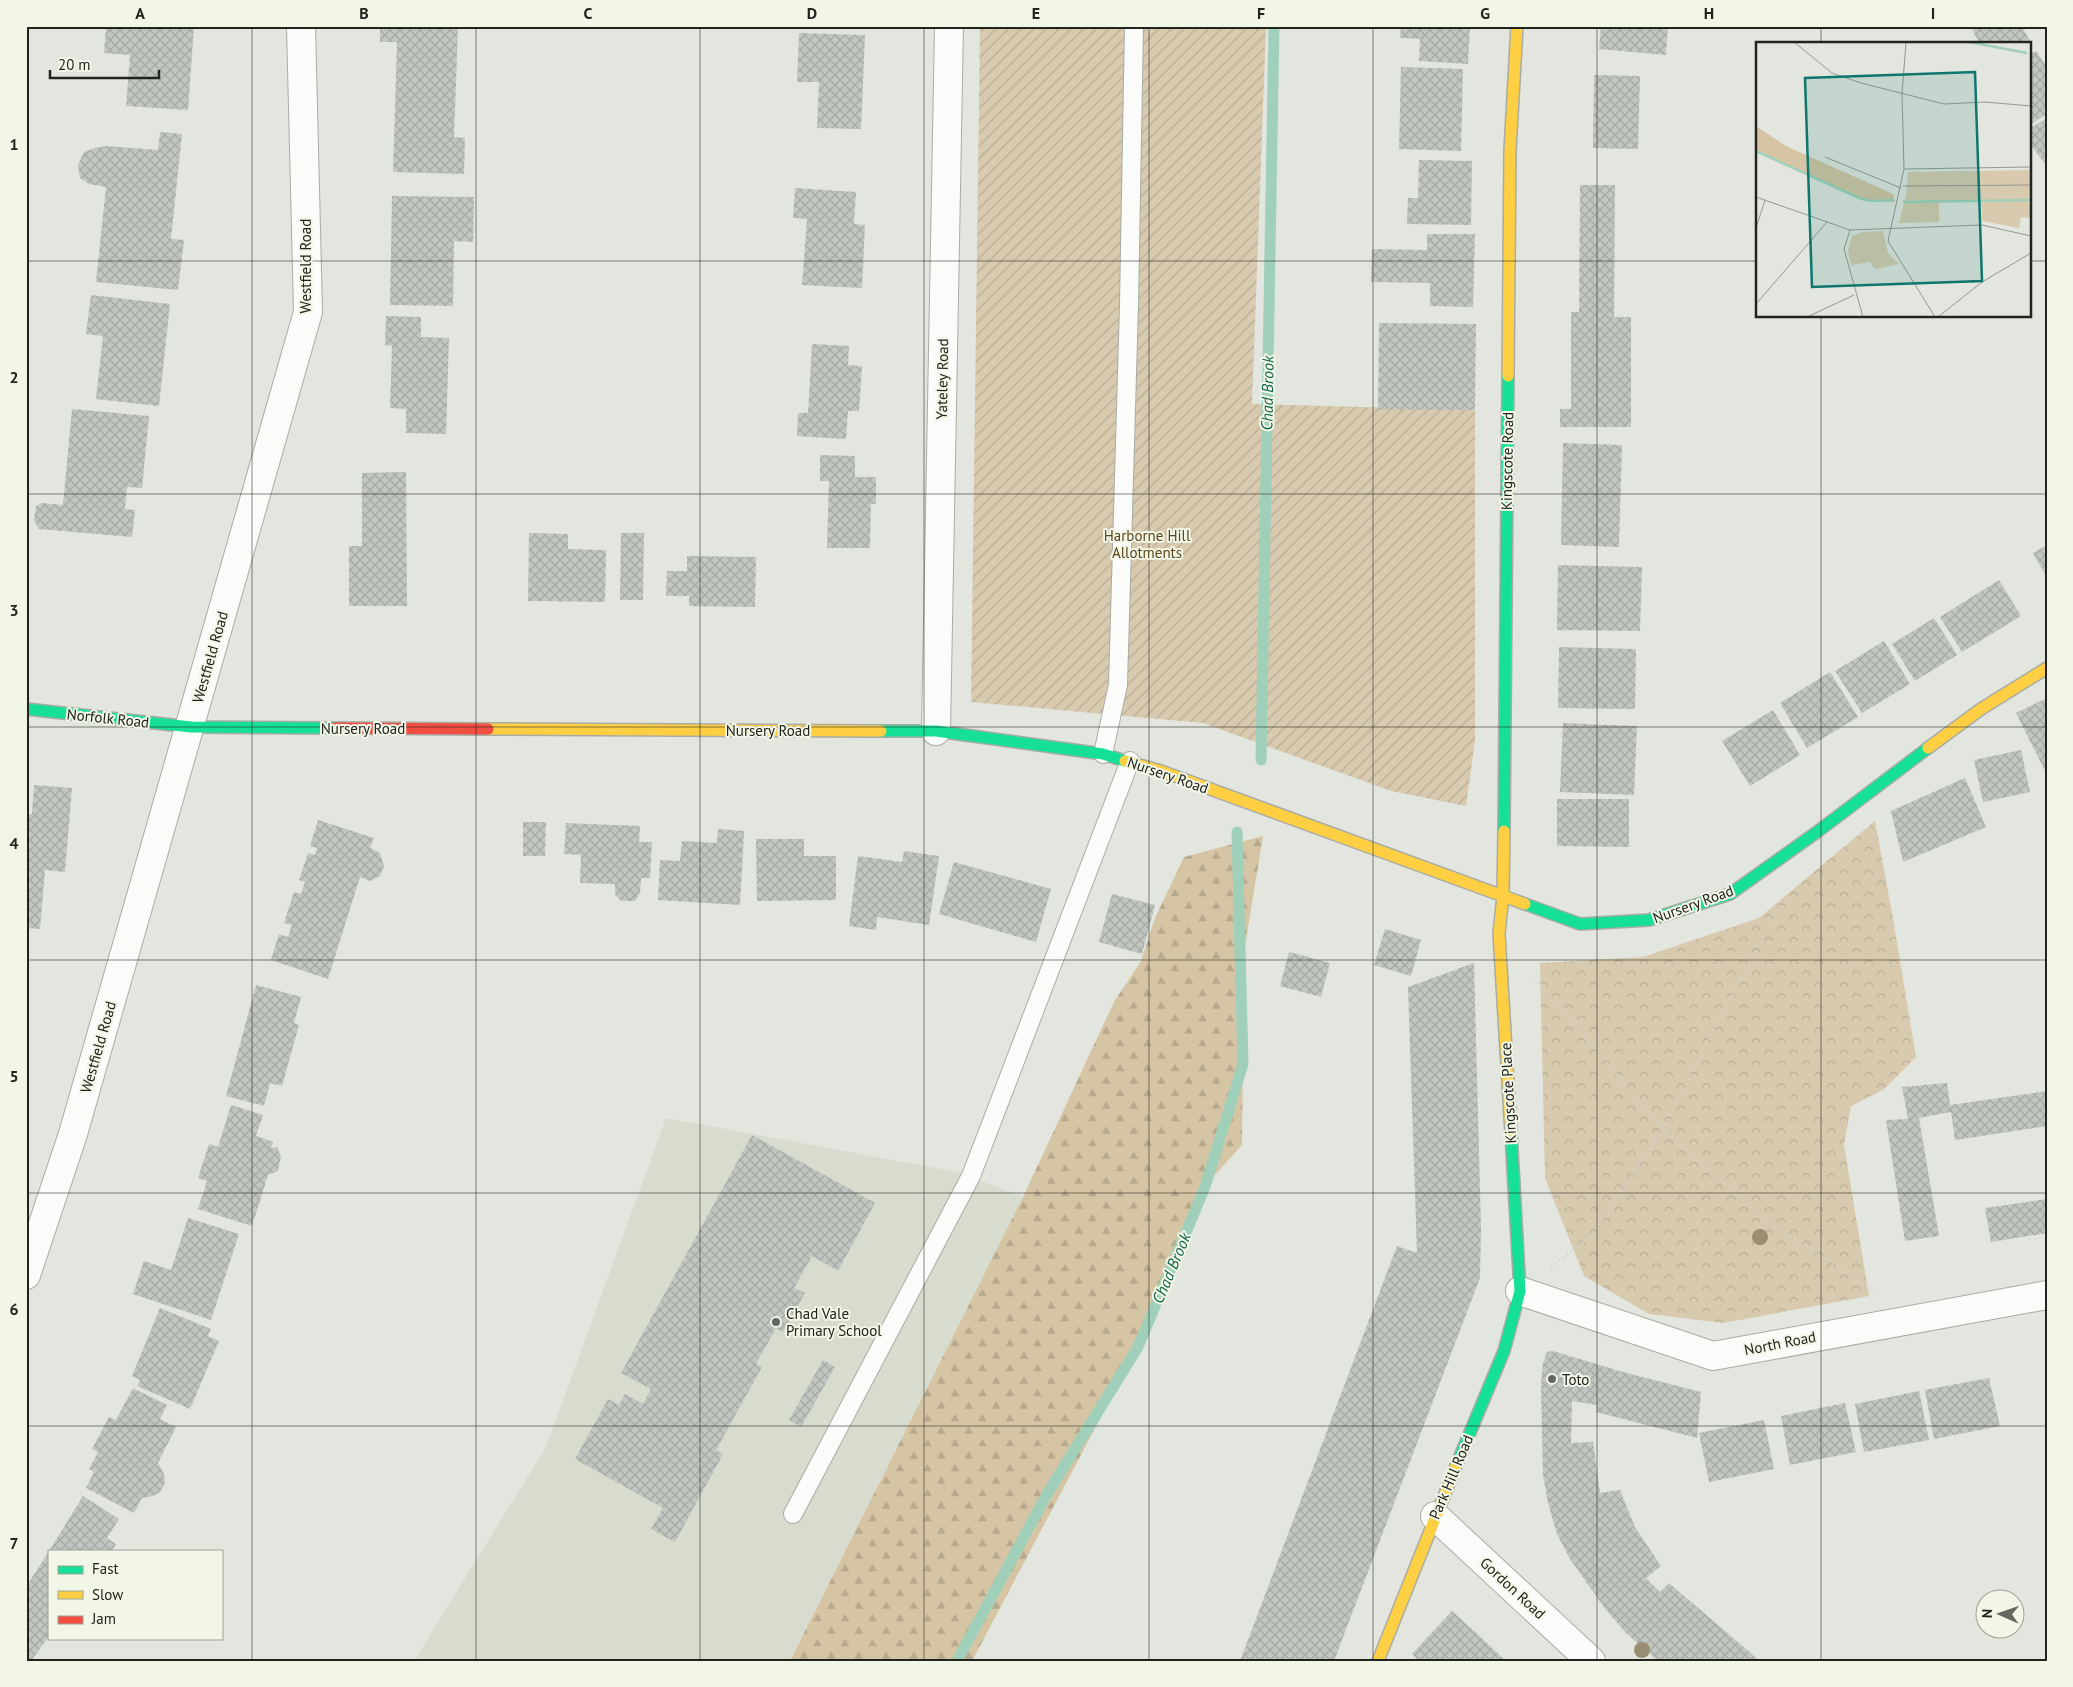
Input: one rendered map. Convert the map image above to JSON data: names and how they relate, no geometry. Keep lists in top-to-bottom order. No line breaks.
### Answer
{"streets":{"main road":["Kingscote Road","Norfolk Road","Nursery Road","Kingscote Place","Park Hill Road"],"street":["Westfield Road","Yateley Road","North Road","Gordon Road"]},"crossings":[["Westfield Road","Norfolk Road"],["Westfield Road","Nursery Road"],["Yateley Road","Nursery Road"],["Kingscote Road","Nursery Road"],["Kingscote Road","Kingscote Place"],["Norfolk Road","Nursery Road"],["Nursery Road","Kingscote Place"],["Kingscote Place","North Road"],["Kingscote Place","Park Hill Road"],["North Road","Park Hill Road"],["Park Hill Road","Gordon Road"]],"water":["Chad Brook"],"parks":["Harborne Hill Allotments"],"places":["Chad Vale Primary School","Toto"],"legend":["Fast","Slow","Jam"],"scale_bar":"20 m","north":"left","grid":{"columns":["A","B","C","D","E","F","G","H","I"],"rows":["1","2","3","4","5","6","7"]}}
